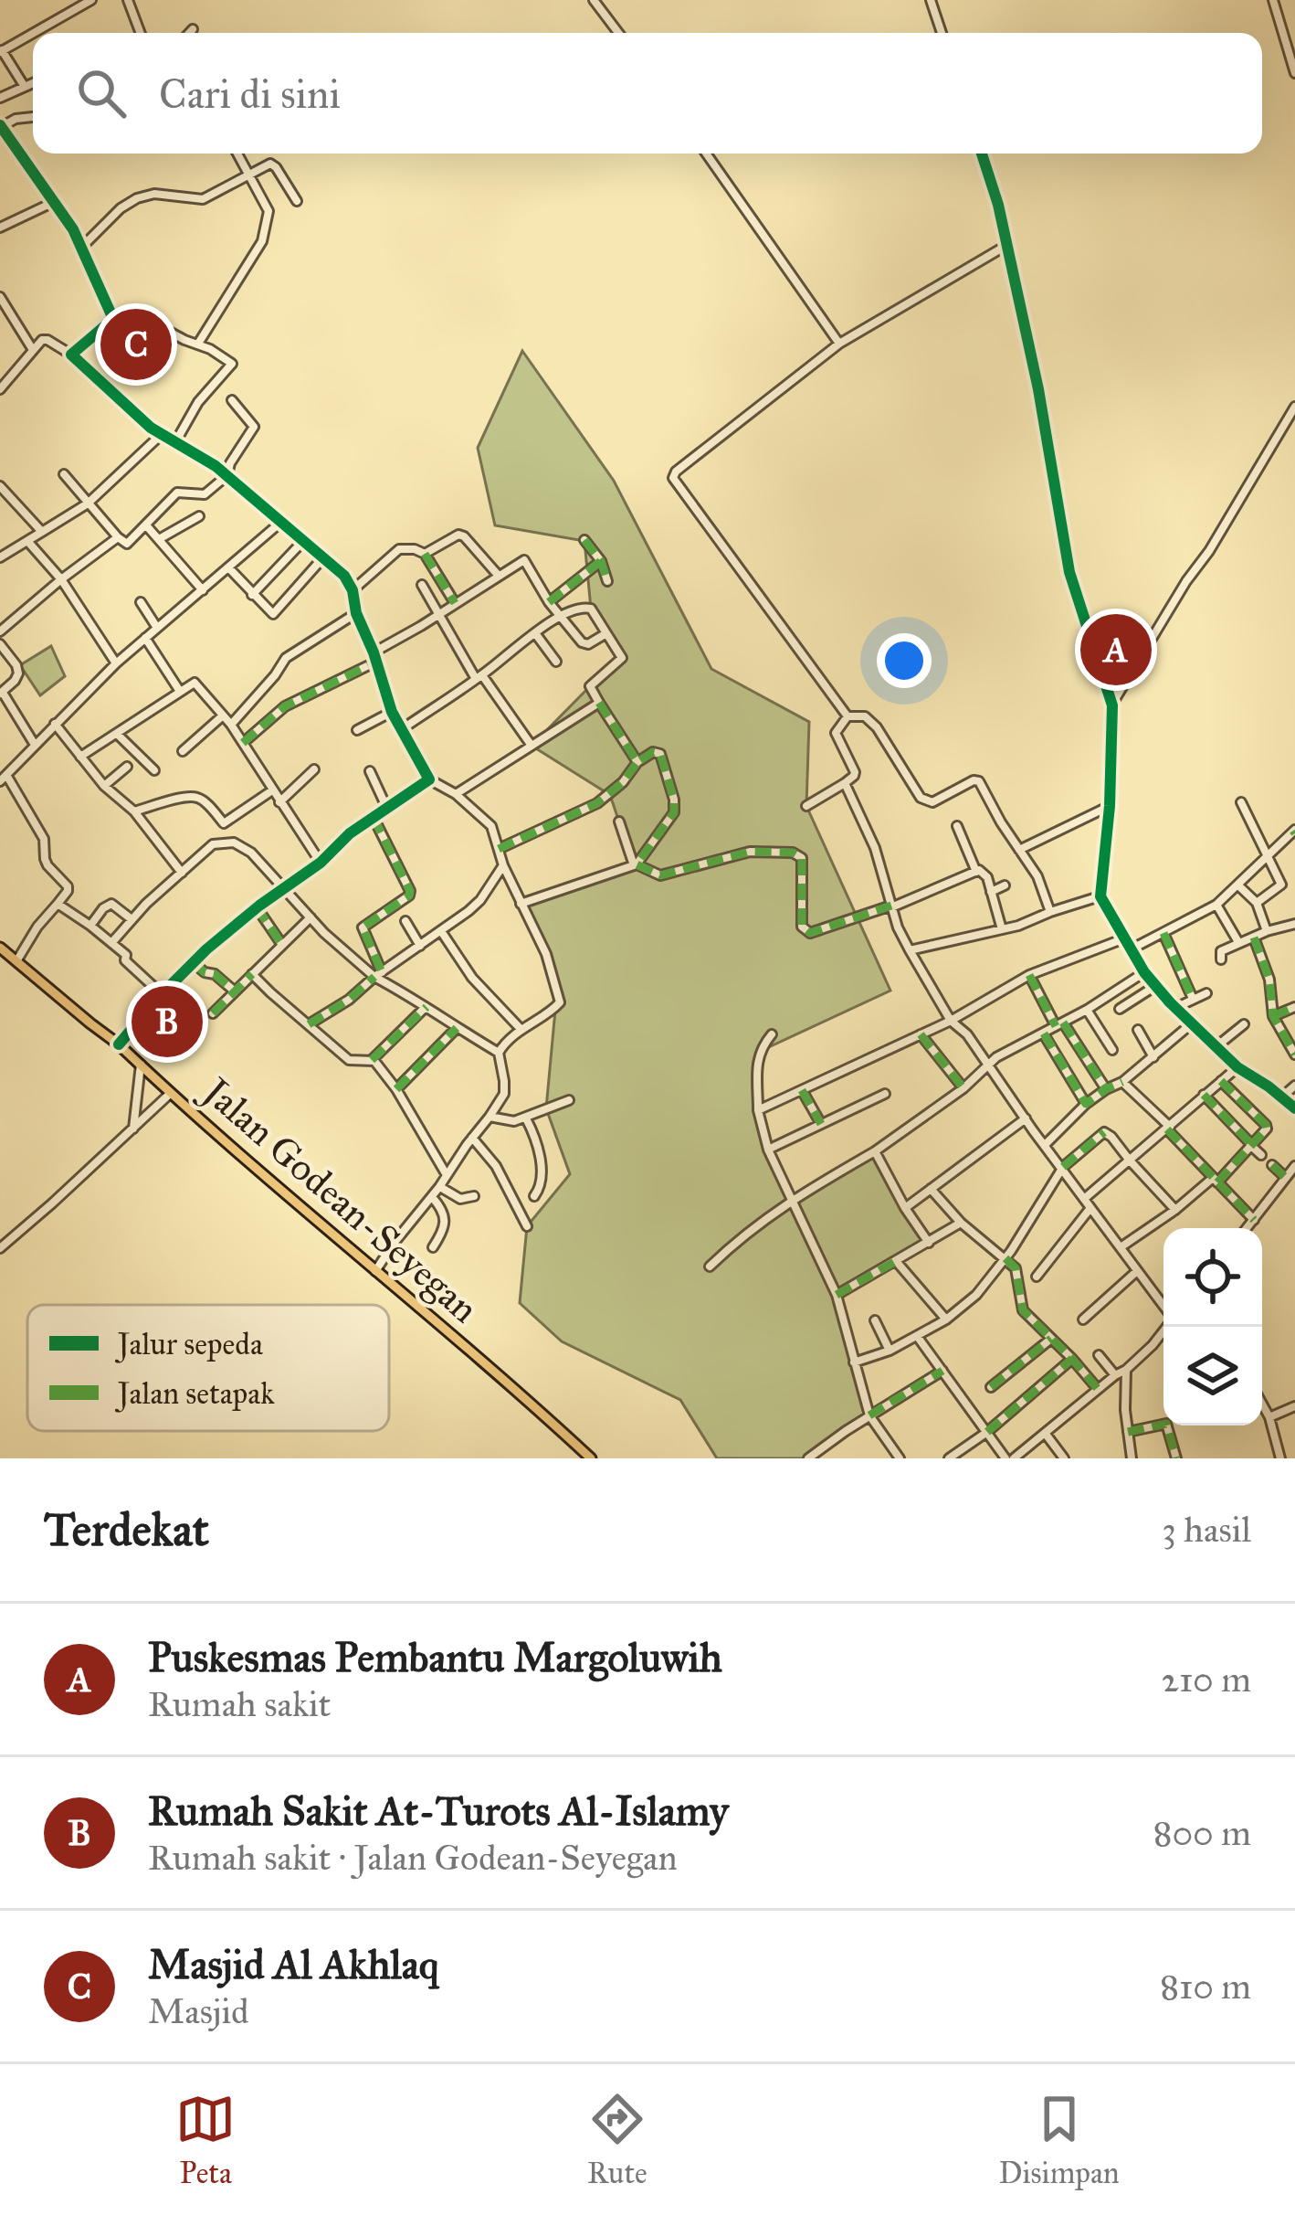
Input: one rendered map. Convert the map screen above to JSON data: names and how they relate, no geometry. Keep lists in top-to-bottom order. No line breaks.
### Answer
{"streets":{"main road":["Jalan Godean-Seyegan"]},"legend":["Jalur sepeda","Jalan setapak"],"page":{"search":"Cari di sini","pins":["C","A","B"],"heading":["Terdekat","3 hasil"],"list":[{"mark":"A","name":"Puskesmas Pembantu Margoluwih","note":"Rumah sakit","value":"210 m"},{"mark":"B","name":"Rumah Sakit At-Turots Al-Islamy","note":"Rumah sakit · Jalan Godean-Seyegan","value":"800 m"},{"mark":"C","name":"Masjid Al Akhlaq","note":"Masjid","value":"810 m"}],"nav":["Peta","Rute","Disimpan"]}}
